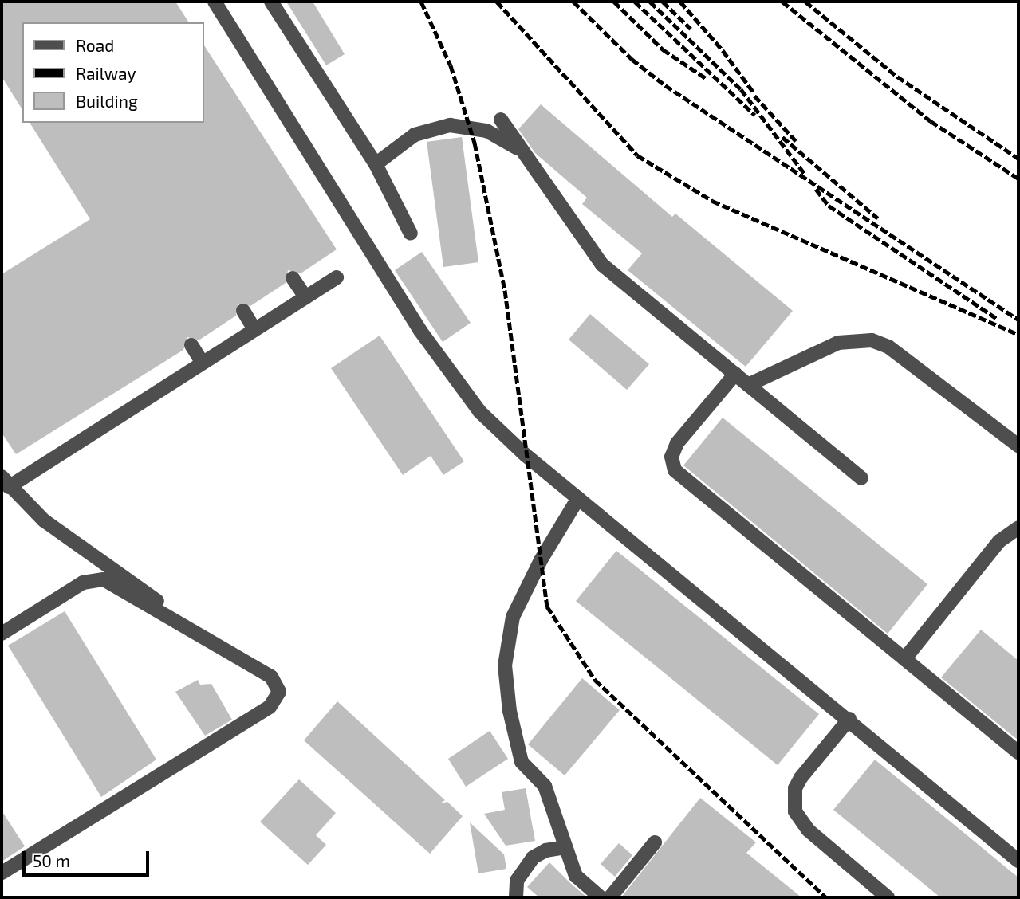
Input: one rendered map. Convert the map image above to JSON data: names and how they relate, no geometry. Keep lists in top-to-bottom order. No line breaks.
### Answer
{"legend":["Road","Railway","Building"],"scale_bar":"50 m"}
